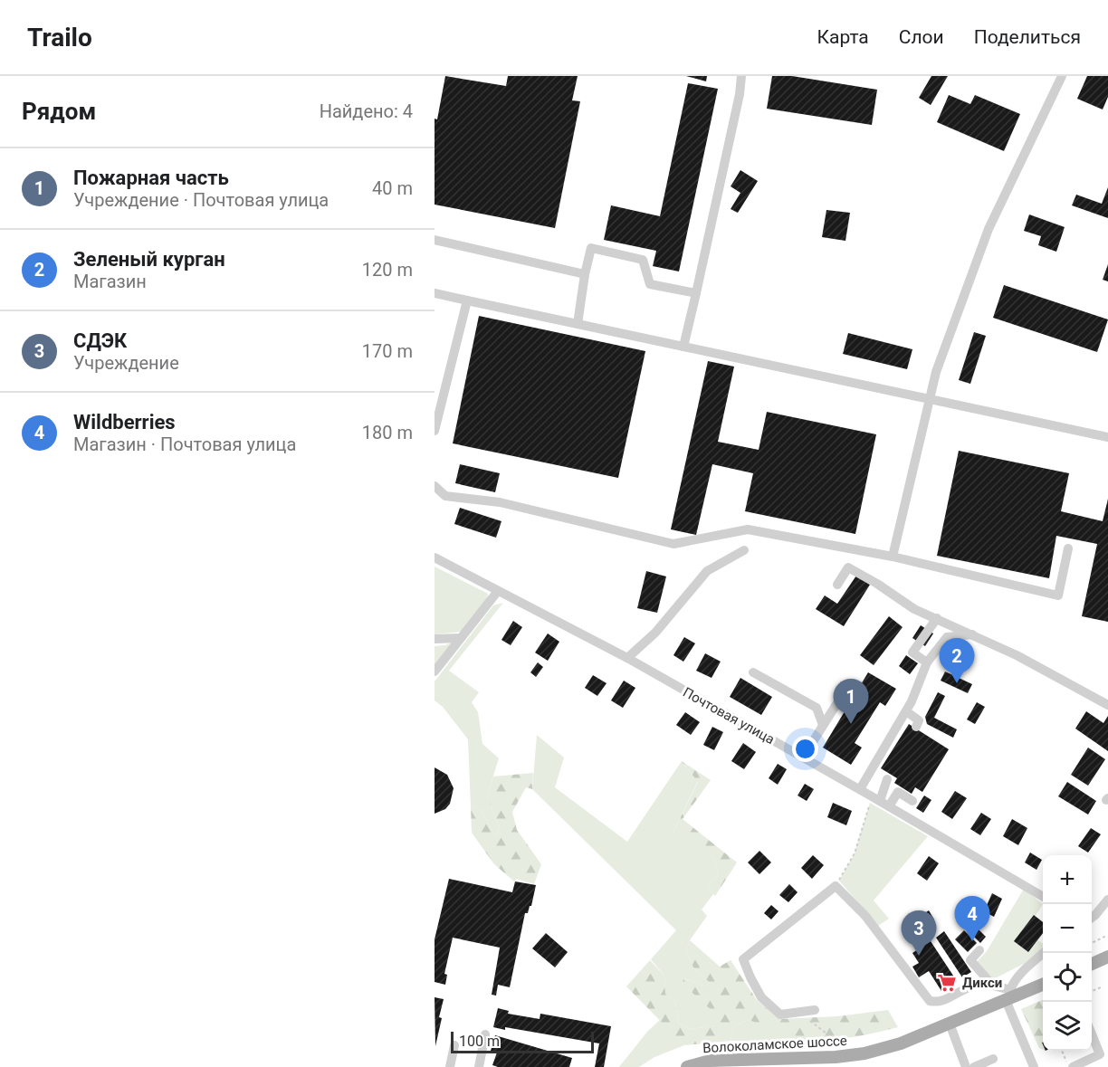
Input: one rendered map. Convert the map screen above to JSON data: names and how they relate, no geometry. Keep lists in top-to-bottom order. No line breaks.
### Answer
{"streets":{"main road":["Волоколамское шоссе"],"street":["Почтовая улица"]},"places":{"supermarket":["Дикси"]},"scale_bar":"100 m","page":{"header":"Trailo","nav":["Карта","Слои","Поделиться"],"heading":["Рядом","Найдено: 4"],"list":[{"mark":"1","name":"Пожарная часть","note":"Учреждение · Почтовая улица","value":"40 m"},{"mark":"2","name":"Зеленый курган","note":"Магазин","value":"120 m"},{"mark":"3","name":"СДЭК","note":"Учреждение","value":"170 m"},{"mark":"4","name":"Wildberries","note":"Магазин · Почтовая улица","value":"180 m"}],"pins":["2","1","4","3"],"map_buttons":["+","−"],"scale":"100 m"}}
